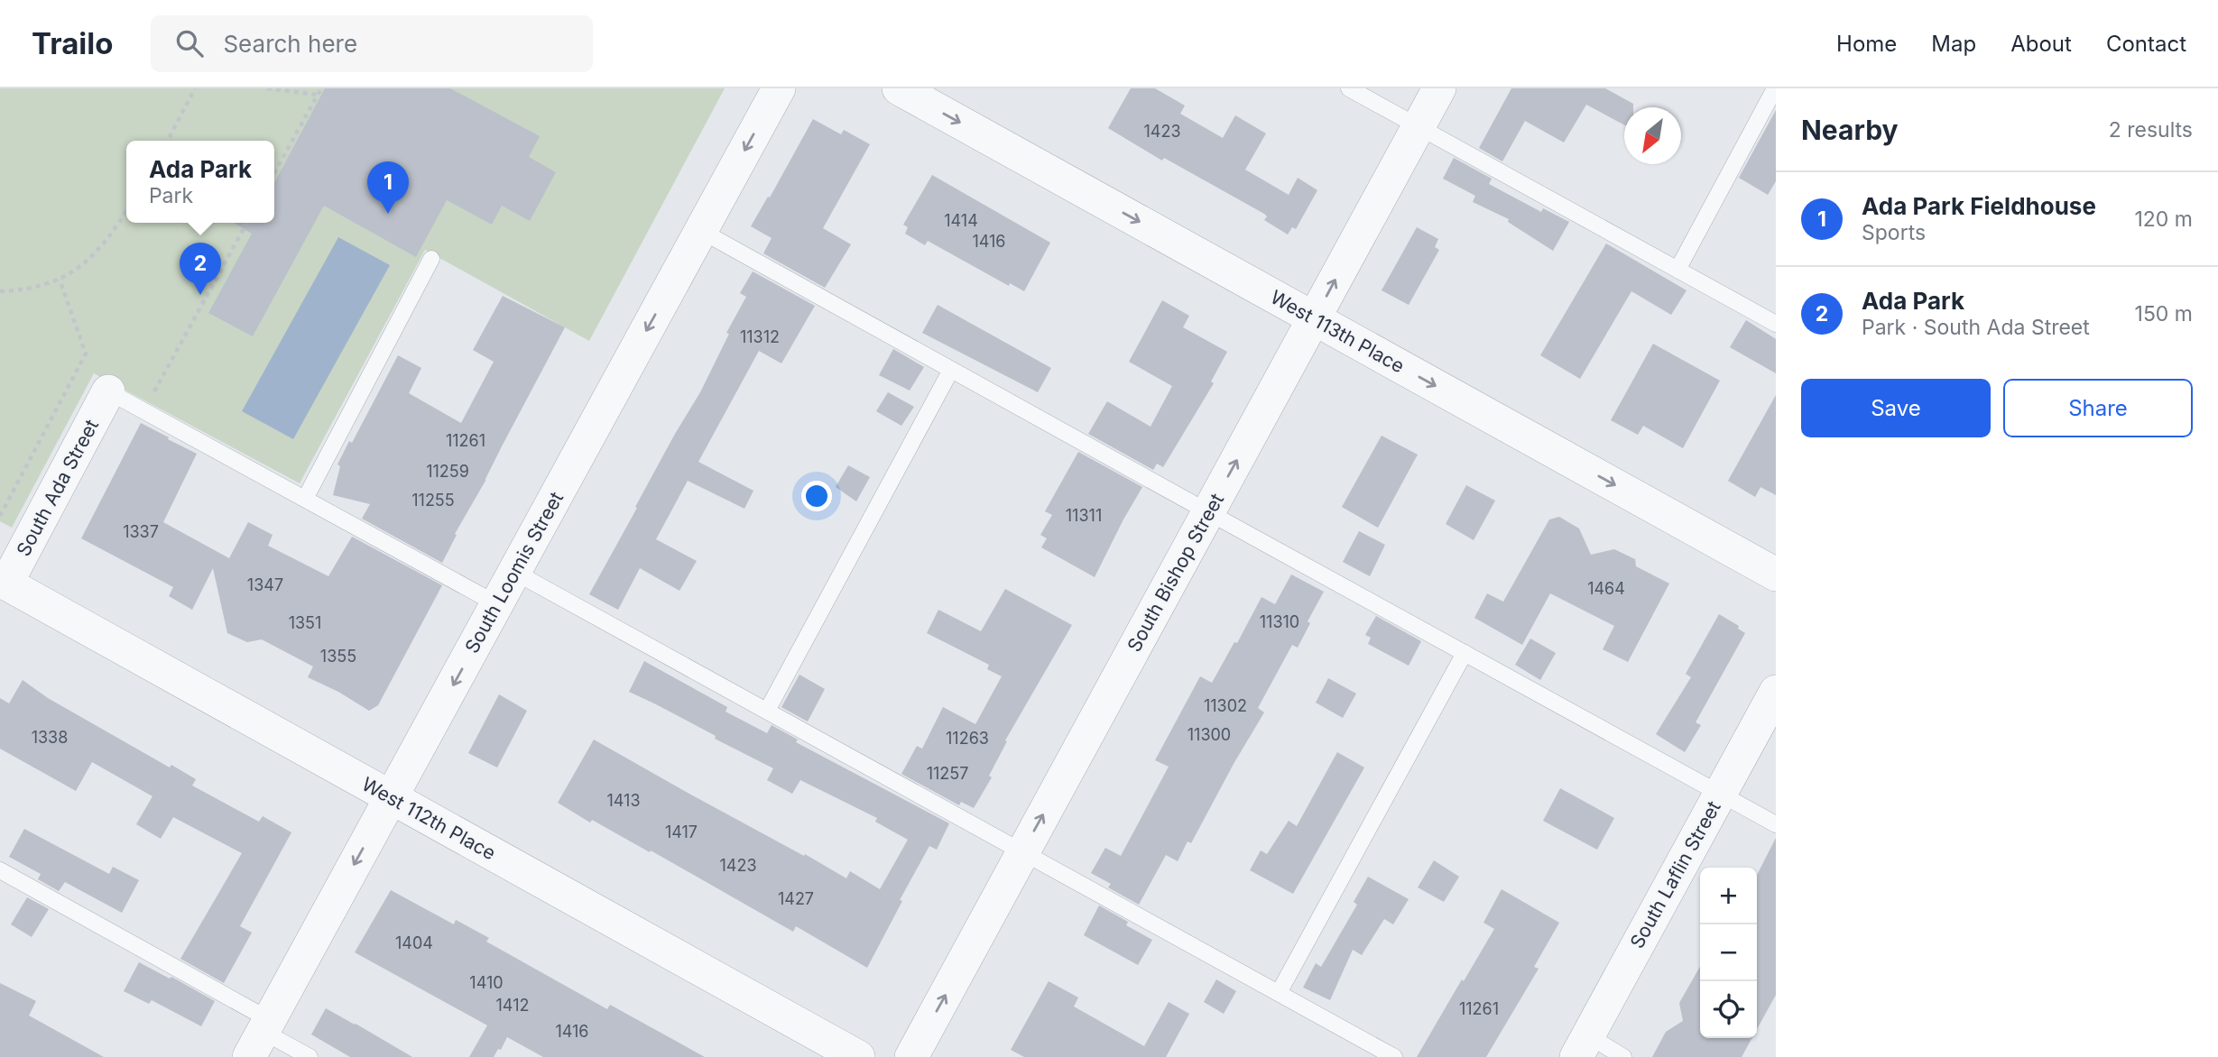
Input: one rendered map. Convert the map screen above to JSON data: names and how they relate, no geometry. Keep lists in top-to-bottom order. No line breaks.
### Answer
{"streets":{"street":["West 113th Place","South Ada Street","South Loomis Street","South Bishop Street","West 112th Place","South Laflin Street"]},"crossings":[["West 113th Place","South Bishop Street"],["South Ada Street","West 112th Place"],["South Loomis Street","West 112th Place"]],"one_way":["West 113th Place","South Loomis Street","South Bishop Street"],"house_numbers":["1423","1414","1416","11312","11261","11259","11255","11311","1337","1347","1464","11310","1351","1355","11302","11300","1338","11263","11257","1413","1417","1423","1427","1404","1410","1412","11261","1416"],"north":"bottom left","page":{"header":"Trailo","search":"Search here","nav":["Home","Map","About","Contact"],"heading":["Nearby","2 results"],"popup":["Ada Park","Park"],"pins":["1","2"],"list":[{"mark":"1","name":"Ada Park Fieldhouse","note":"Sports","value":"120 m"},{"mark":"2","name":"Ada Park","note":"Park · South Ada Street","value":"150 m"}],"buttons":["Save","Share"],"map_buttons":["+","−"]}}
